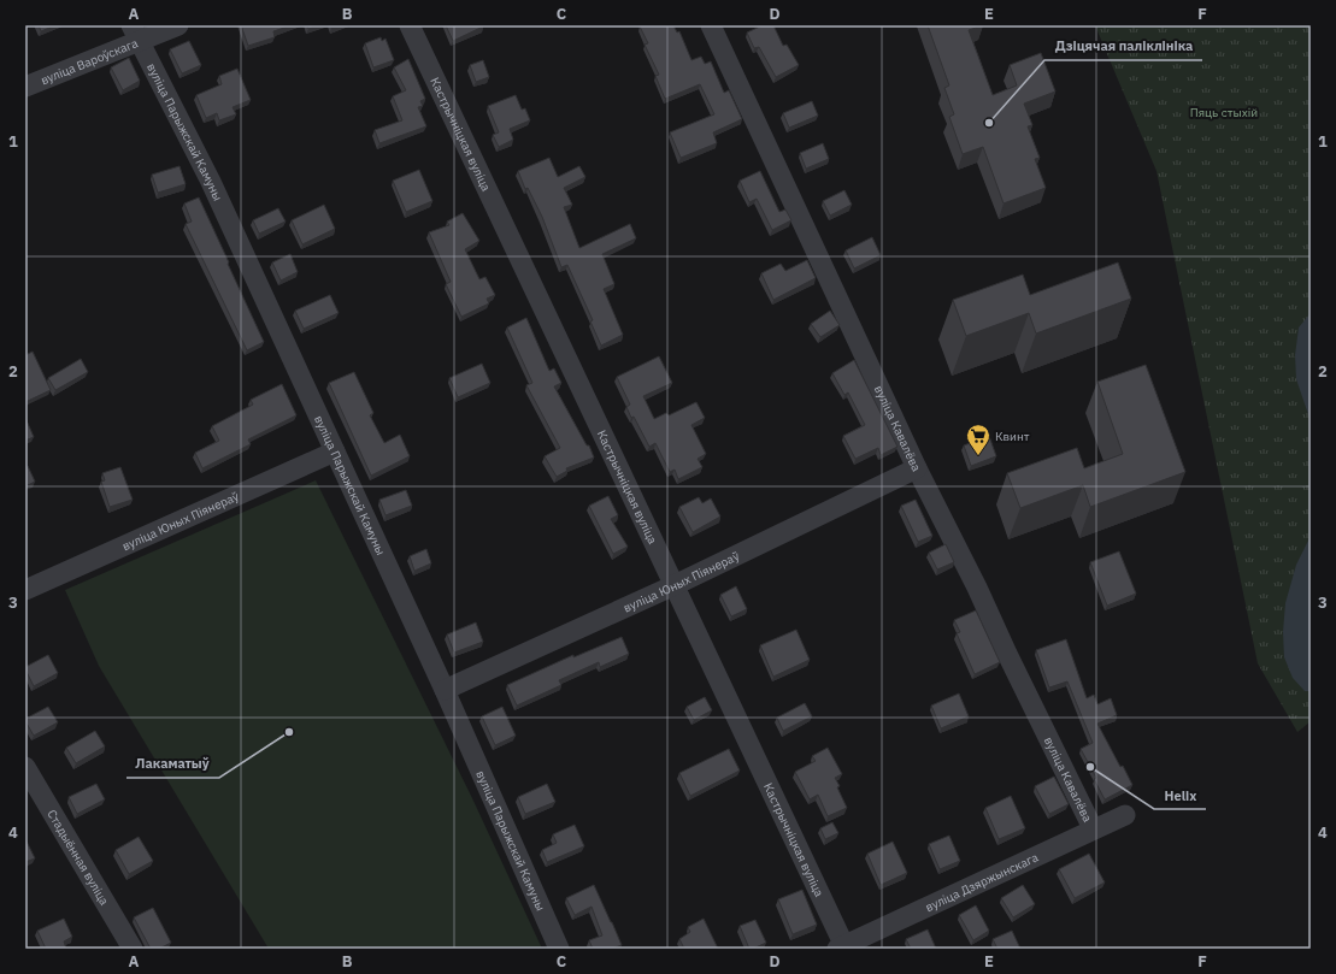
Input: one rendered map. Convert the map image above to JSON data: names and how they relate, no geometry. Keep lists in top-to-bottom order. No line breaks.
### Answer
{"streets":{"street":["вуліца Вароўскага","вуліца Парыжскай Камуны","Кастрычніцкая вуліца","вуліца Кавалёва","вуліца Юных Піянераў","Стадыённая вуліца","вуліца Дзяржынскага"]},"crossings":[["вуліца Вароўскага","вуліца Парыжскай Камуны"],["вуліца Парыжскай Камуны","вуліца Юных Піянераў"],["Кастрычніцкая вуліца","вуліца Юных Піянераў"],["Кастрычніцкая вуліца","вуліца Дзяржынскага"],["вуліца Кавалёва","вуліца Юных Піянераў"],["вуліца Кавалёва","вуліца Дзяржынскага"]],"parks":["Пяць стыхій"],"places":{"other":["Дзіцячая паліклініка","Лакаматыў","Helix"],"supermarket":["Квинт"]},"grid":{"columns":["A","B","C","D","E","F"],"rows":["1","2","3","4"]}}
